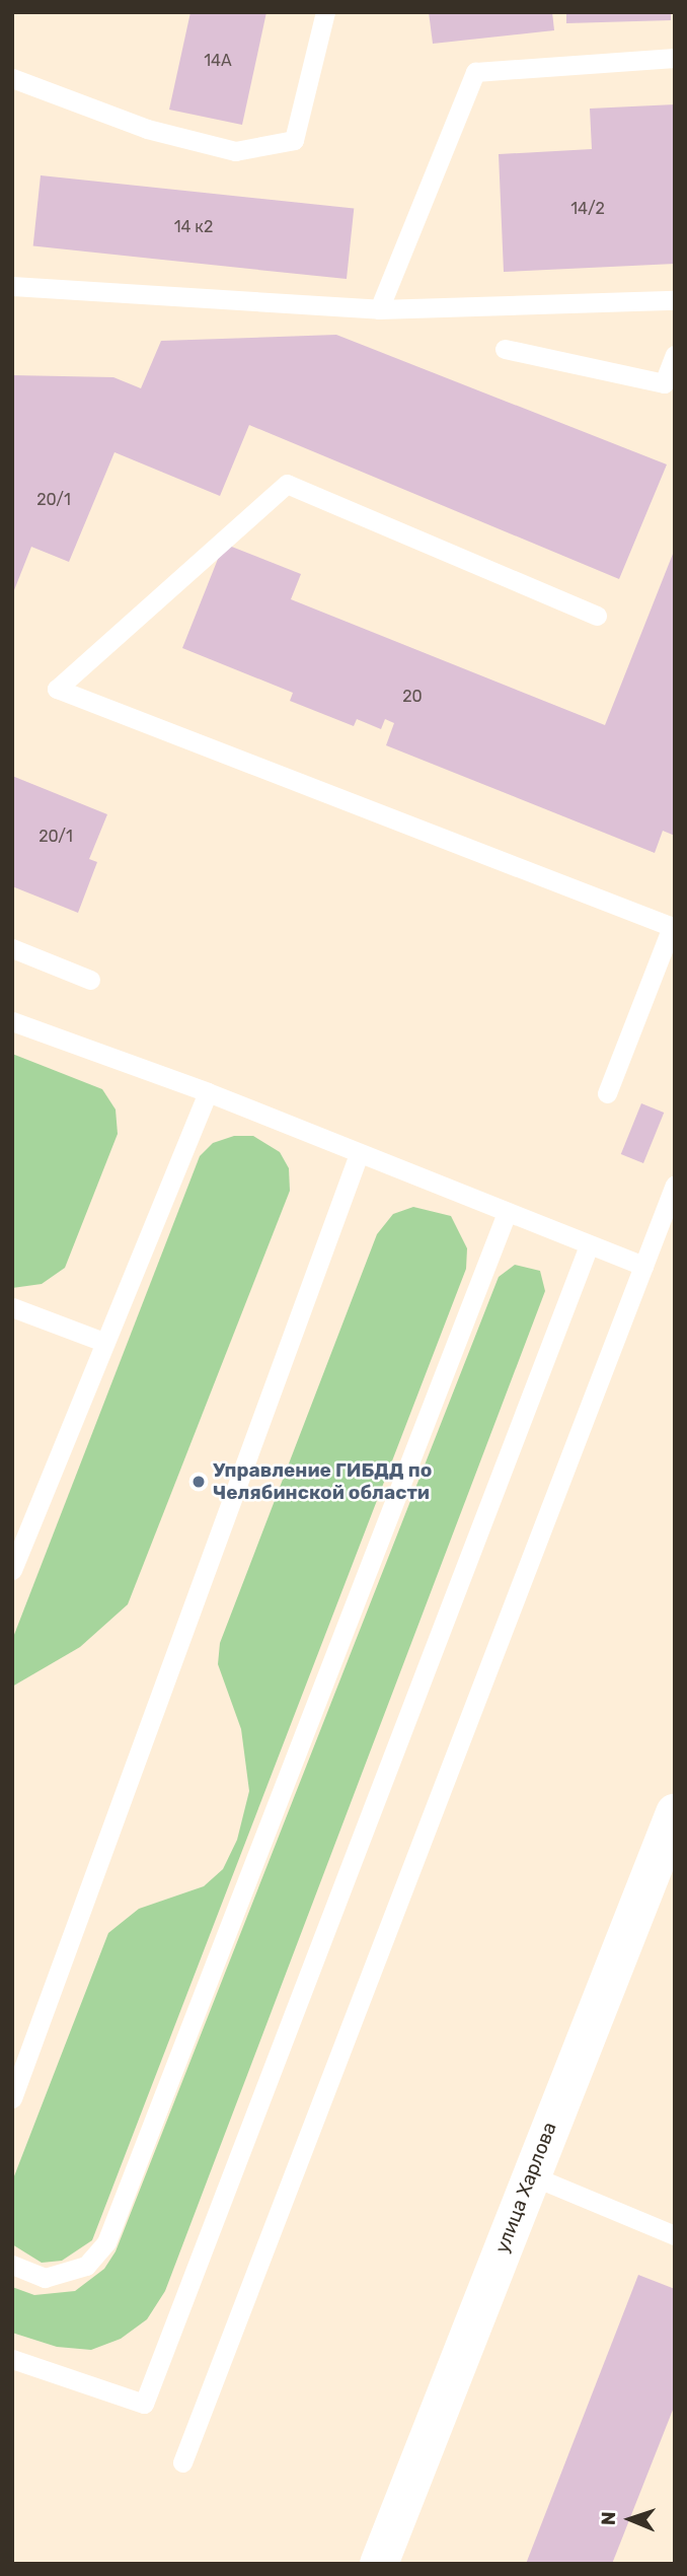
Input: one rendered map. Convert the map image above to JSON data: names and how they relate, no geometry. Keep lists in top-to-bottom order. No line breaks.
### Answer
{"streets":{"street":["улица Харлова"]},"places":["Управление ГИБДД по Челябинской области"],"house_numbers":["14А","14/2","14 к2","20/1","20","20/1"],"north":"left"}
